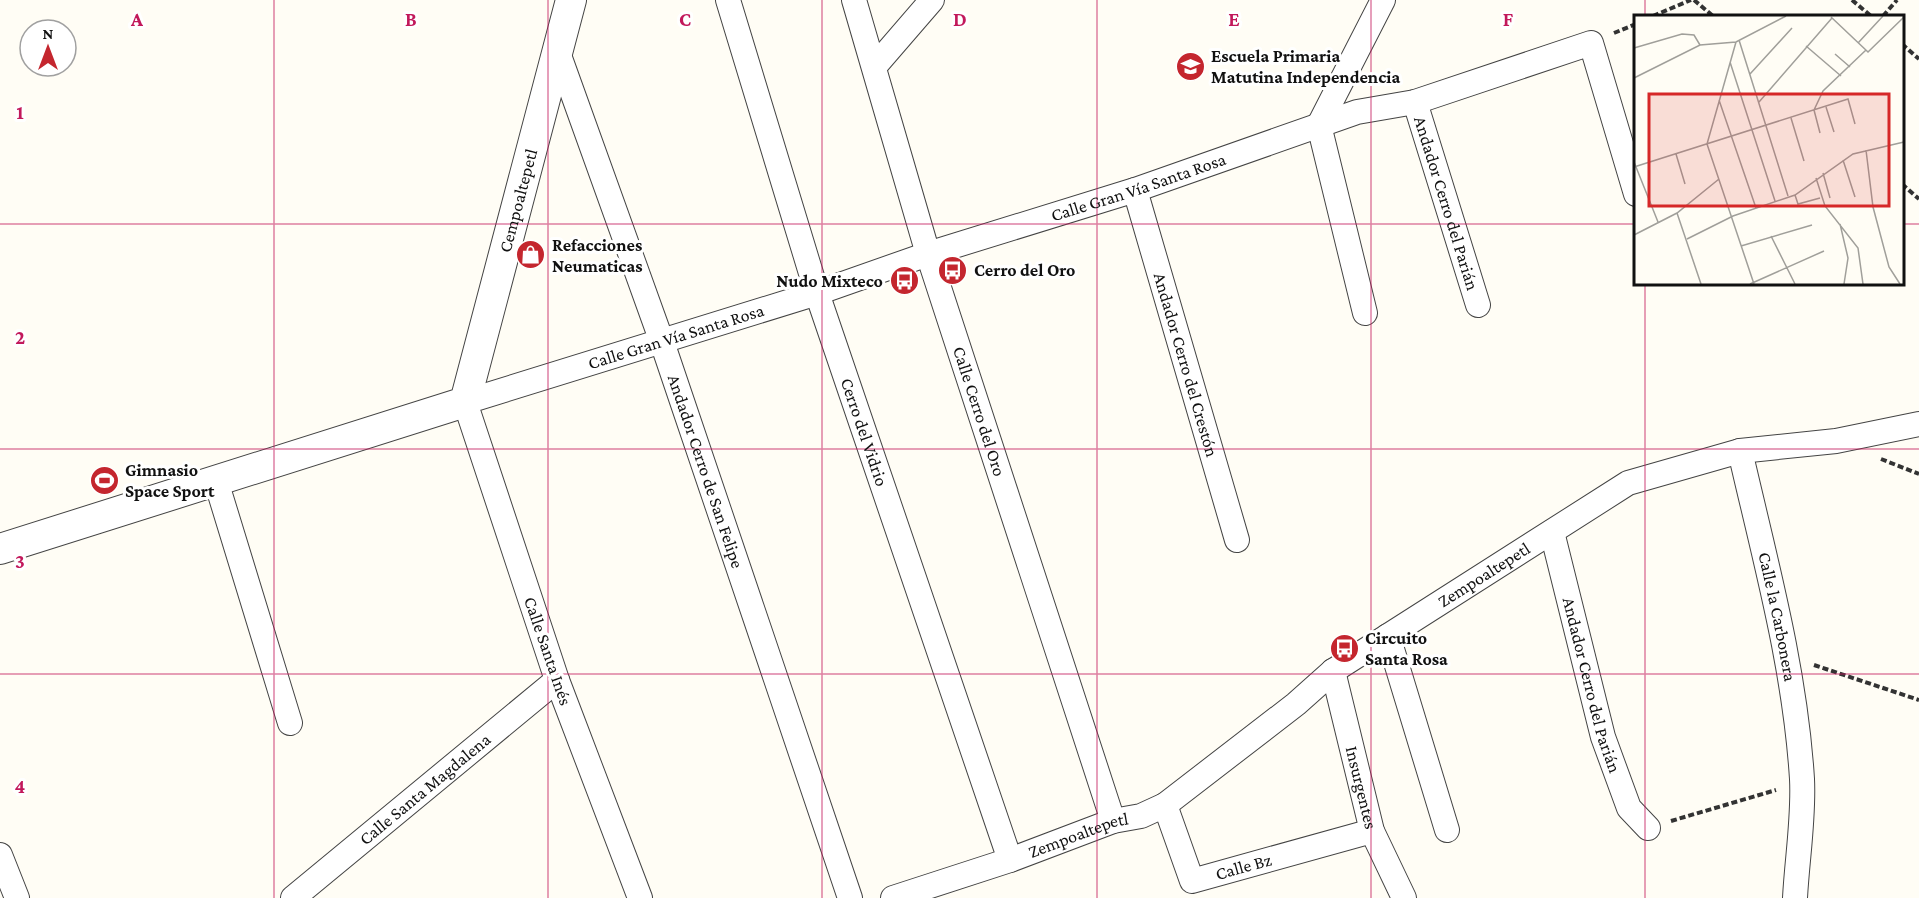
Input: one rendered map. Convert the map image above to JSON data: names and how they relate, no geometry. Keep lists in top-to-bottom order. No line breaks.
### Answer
{"streets":{"street":["Calle Gran Vía Santa Rosa","Cempoaltepetl","Andador Cerro del Parián","Andador Cerro del Crestón","Calle Cerro del Oro","Cerro del Vidrio","Andador Cerro de San Felipe","Zempoaltepetl","Calle la Carbonera","Calle Santa Inés","Insurgentes","Calle Santa Magdalena","Calle Bz"]},"crossings":[["Calle Gran Vía Santa Rosa","Cempoaltepetl"],["Calle Gran Vía Santa Rosa","Andador Cerro del Parián"],["Calle Gran Vía Santa Rosa","Andador Cerro del Crestón"],["Calle Gran Vía Santa Rosa","Calle Cerro del Oro"],["Calle Gran Vía Santa Rosa","Cerro del Vidrio"],["Calle Gran Vía Santa Rosa","Andador Cerro de San Felipe"],["Calle Gran Vía Santa Rosa","Calle Santa Inés"],["Cempoaltepetl","Andador Cerro de San Felipe"],["Cempoaltepetl","Calle Santa Inés"],["Andador Cerro del Parián","Zempoaltepetl"],["Calle Cerro del Oro","Zempoaltepetl"],["Cerro del Vidrio","Zempoaltepetl"],["Zempoaltepetl","Calle la Carbonera"],["Zempoaltepetl","Insurgentes"],["Zempoaltepetl","Calle Bz"],["Calle Santa Inés","Calle Santa Magdalena"],["Insurgentes","Calle Bz"]],"places":{"school or university":["Escuela Primaria Matutina Independencia"],"shop":["Refacciones Neumaticas"],"bus stop":["Cerro del Oro","Nudo Mixteco","Circuito Santa Rosa"],"sports":["Gimnasio Space Sport"]},"north":"top","grid":{"columns":["A","B","C","D","E","F"],"rows":["1","2","3","4"]}}
